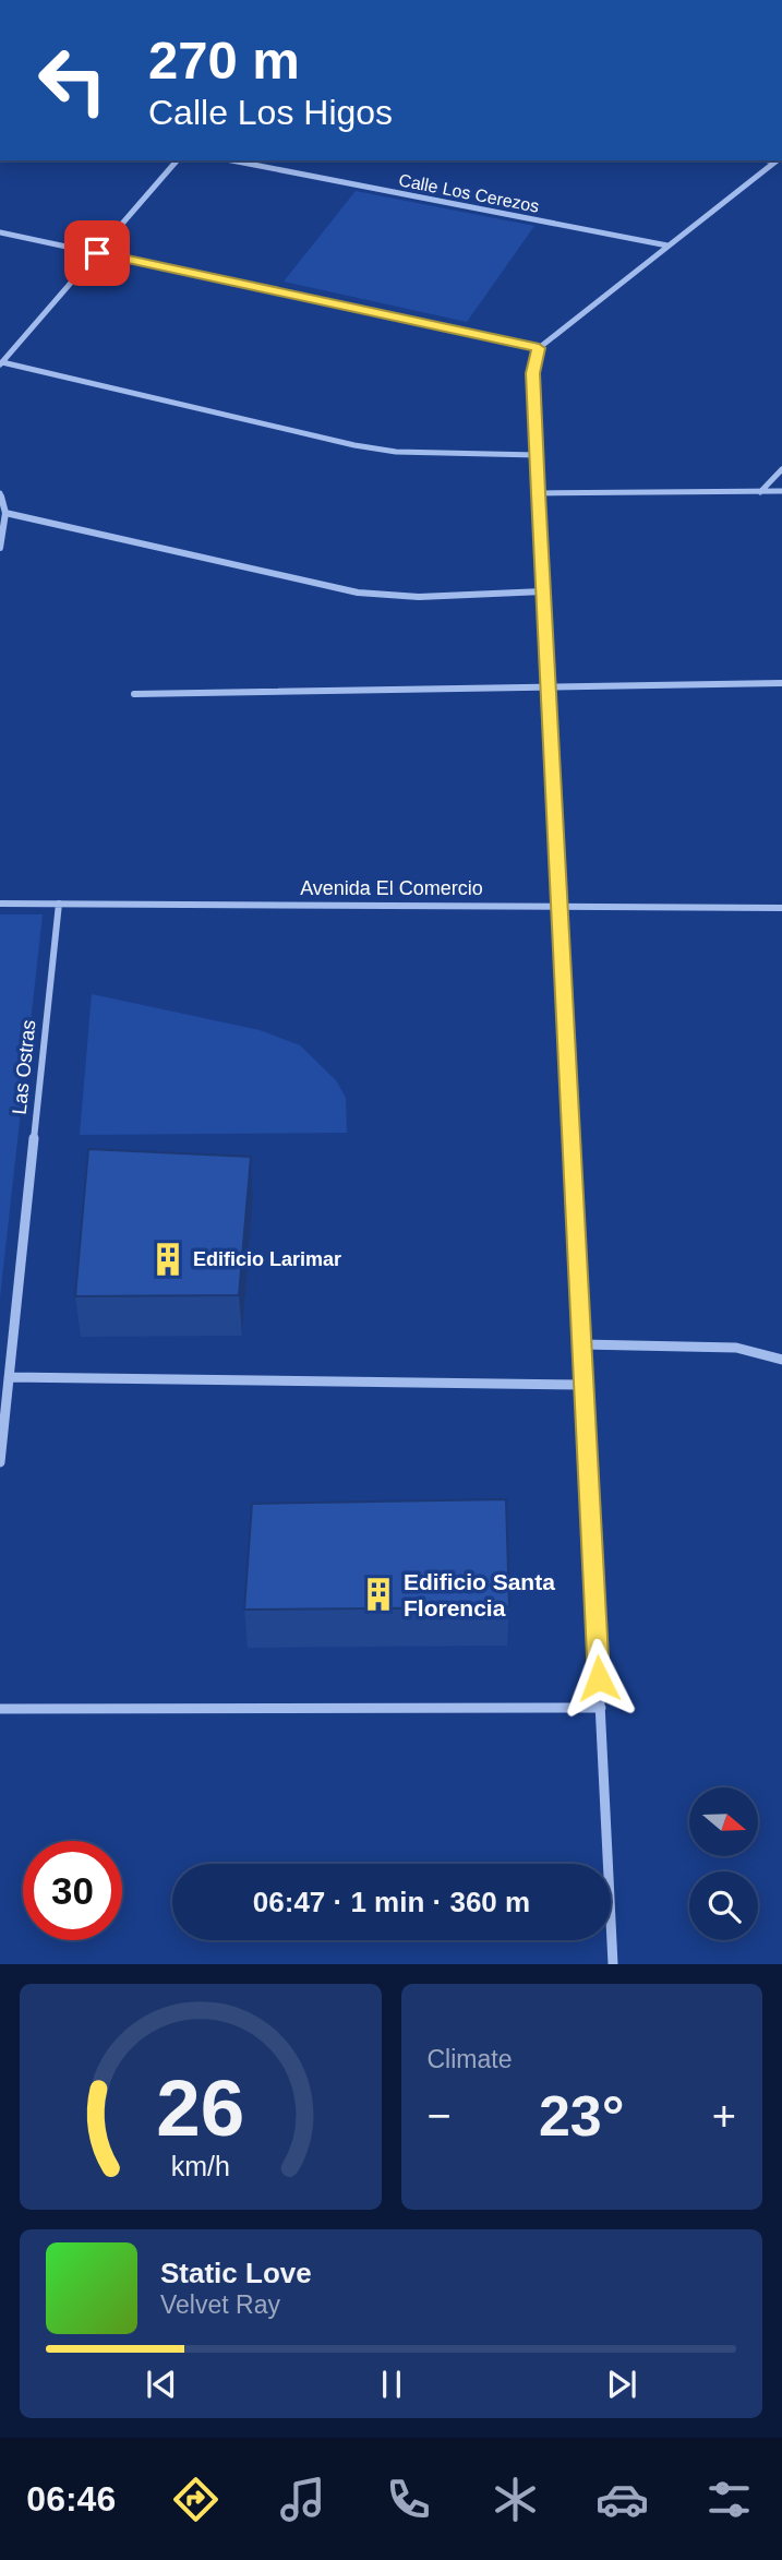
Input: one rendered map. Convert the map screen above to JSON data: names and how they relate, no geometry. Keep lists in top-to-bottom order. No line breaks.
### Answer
{"streets":{"street":["Calle Los Cerezos","Avenida El Comercio","Las Ostras"]},"crossings":[["Avenida El Comercio","Las Ostras"]],"places":{"building":["Edificio Larimar","Edificio Santa Florencia"]},"north":"right","page":{"turn":["270 m","Calle Los Higos"],"limit":"30","trip":"06:47 · 1 min · 360 m","tile":"Climate","heat":["−","23°","+"],"song":["Static Love","Velvet Ray"],"tabs":"06:46","gauge":["26","km/h"]}}
